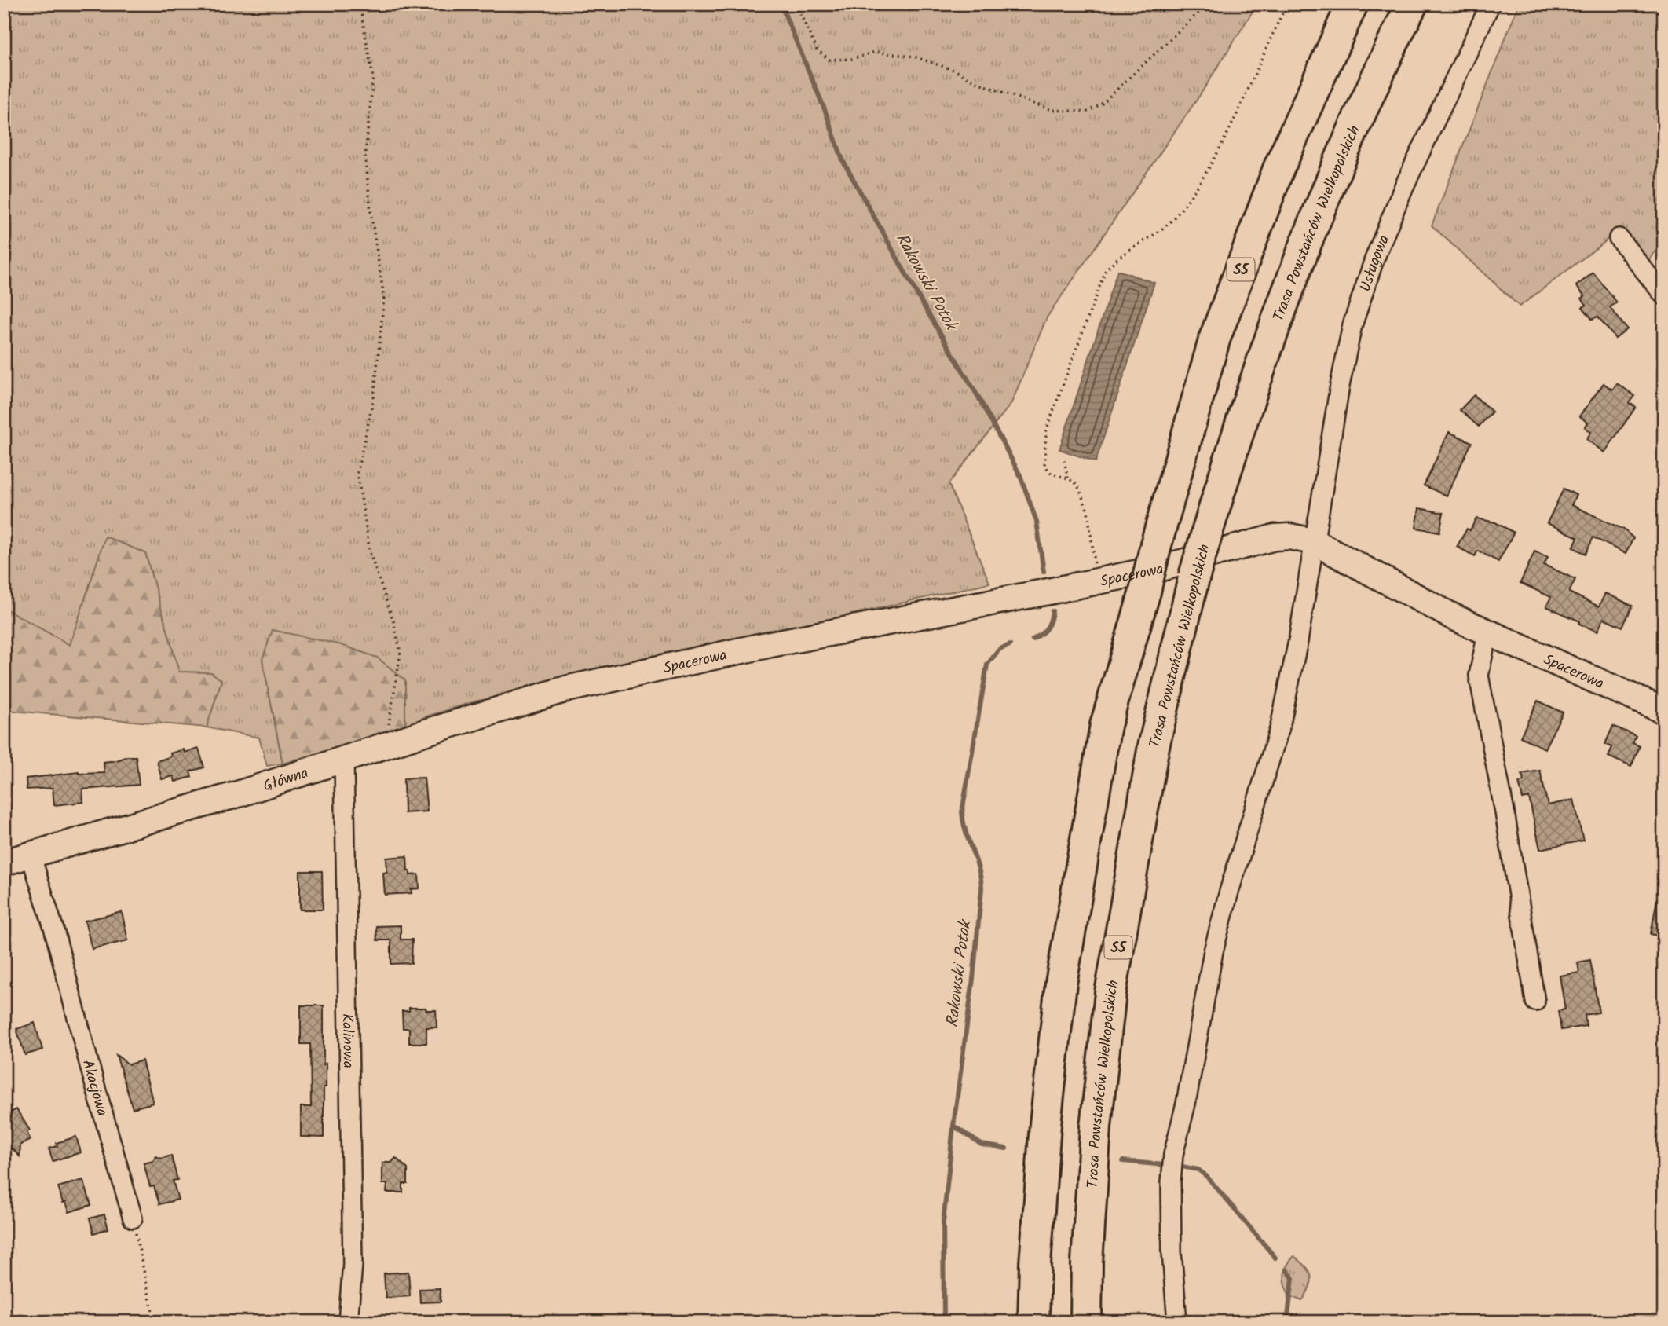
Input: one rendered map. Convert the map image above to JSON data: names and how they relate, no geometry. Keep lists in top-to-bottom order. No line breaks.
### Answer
{"streets":{"highway":["Trasa Powstańców Wielkopolskich","S5"],"street":["Usługowa","Spacerowa","Główna","Kalinowa","Akacjowa"]},"crossings":[["Usługowa","Spacerowa"],["Spacerowa","Główna"],["Główna","Kalinowa"],["Główna","Akacjowa"]],"water":["Rakowski Potok"]}
